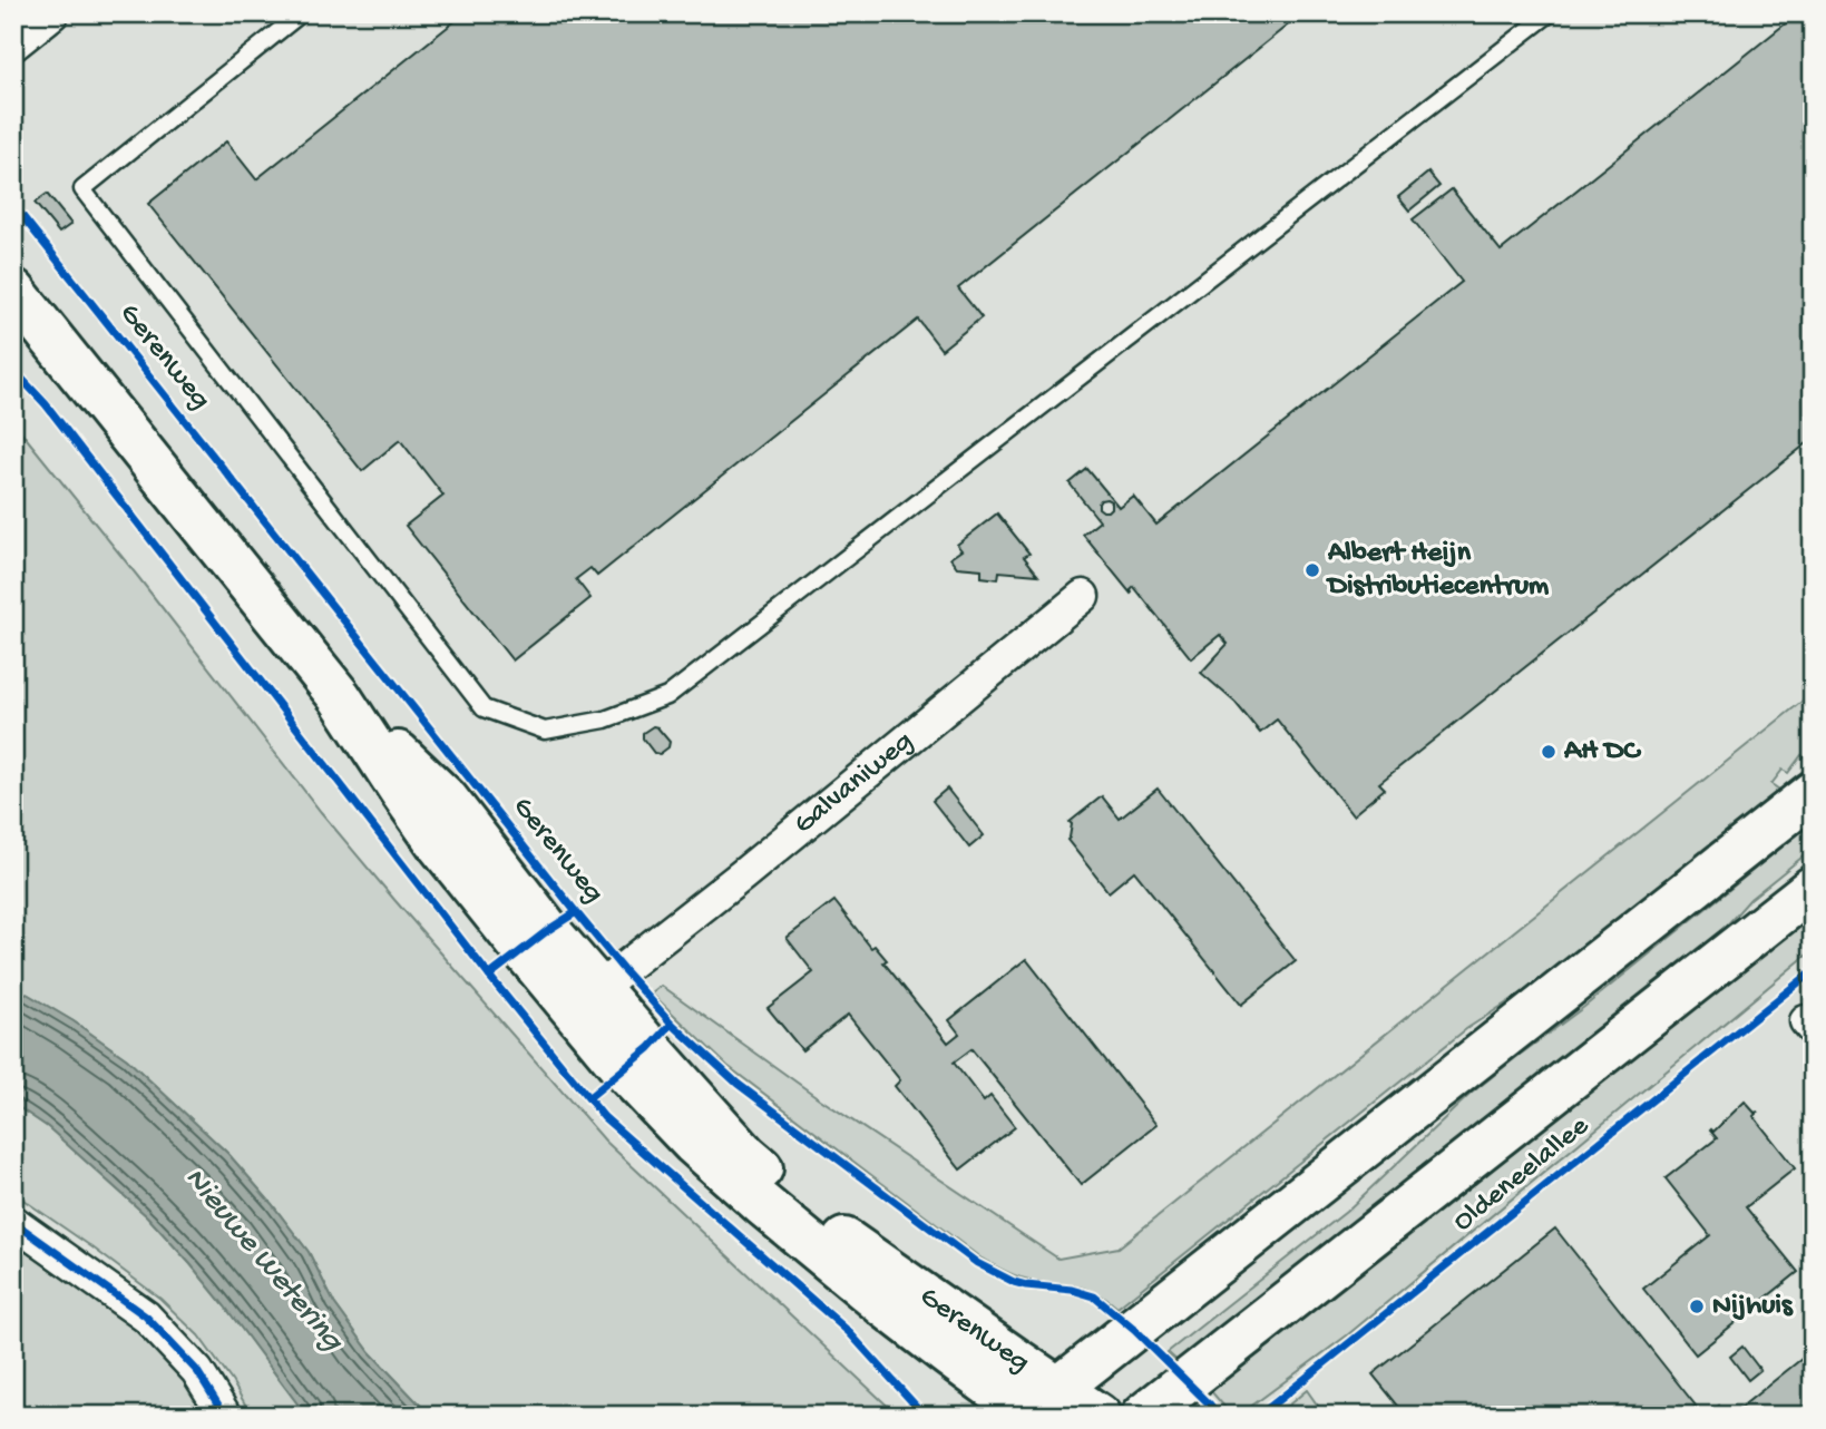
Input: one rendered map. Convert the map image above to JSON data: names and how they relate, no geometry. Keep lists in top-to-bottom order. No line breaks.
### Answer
{"streets":{"main road":["Gerenweg","Oldeneelallee"],"street":["Galvaniweg"]},"crossings":[["Gerenweg","Galvaniweg"]],"water":["Nieuwe Wetering"],"places":["Albert Heijn Distributiecentrum","AH DC","Nijhuis"]}
